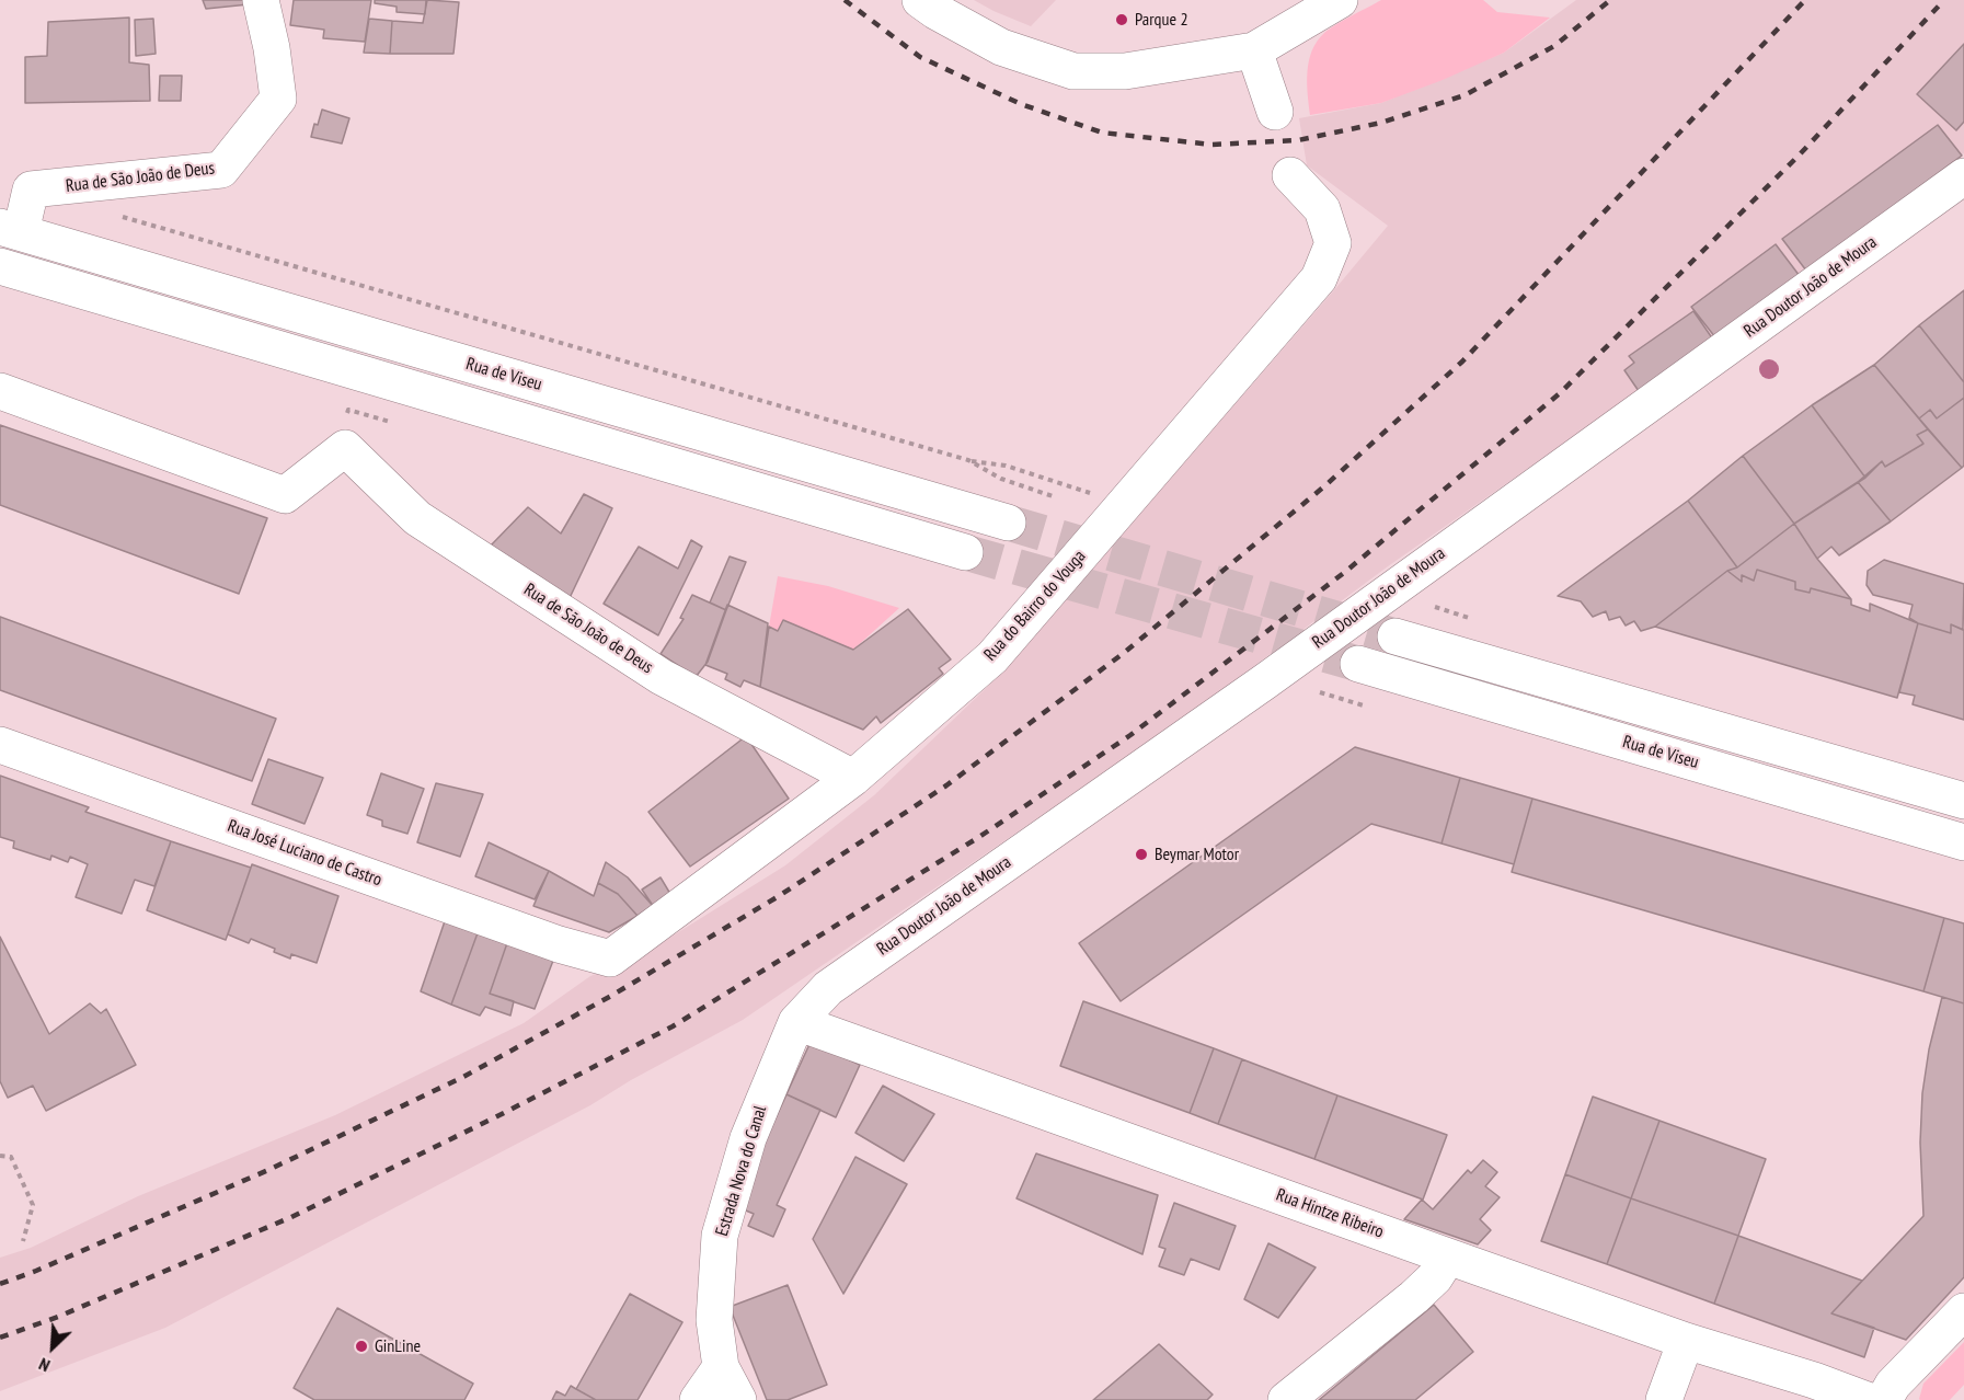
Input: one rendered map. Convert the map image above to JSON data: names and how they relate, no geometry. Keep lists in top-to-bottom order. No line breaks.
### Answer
{"streets":{"street":["Rua de São João de Deus","Rua Doutor João de Moura","Rua de Viseu","Rua do Bairro do Vouga","Rua José Luciano de Castro","Estrada Nova do Canal","Rua Hintze Ribeiro"]},"crossings":[["Rua de São João de Deus","Rua de Viseu"],["Rua de São João de Deus","Rua do Bairro do Vouga"],["Rua Doutor João de Moura","Estrada Nova do Canal"],["Rua Doutor João de Moura","Rua Hintze Ribeiro"],["Rua do Bairro do Vouga","Rua José Luciano de Castro"],["Estrada Nova do Canal","Rua Hintze Ribeiro"]],"places":["Parque 2","Beymar Motor","GinLine"],"north":"bottom left"}
